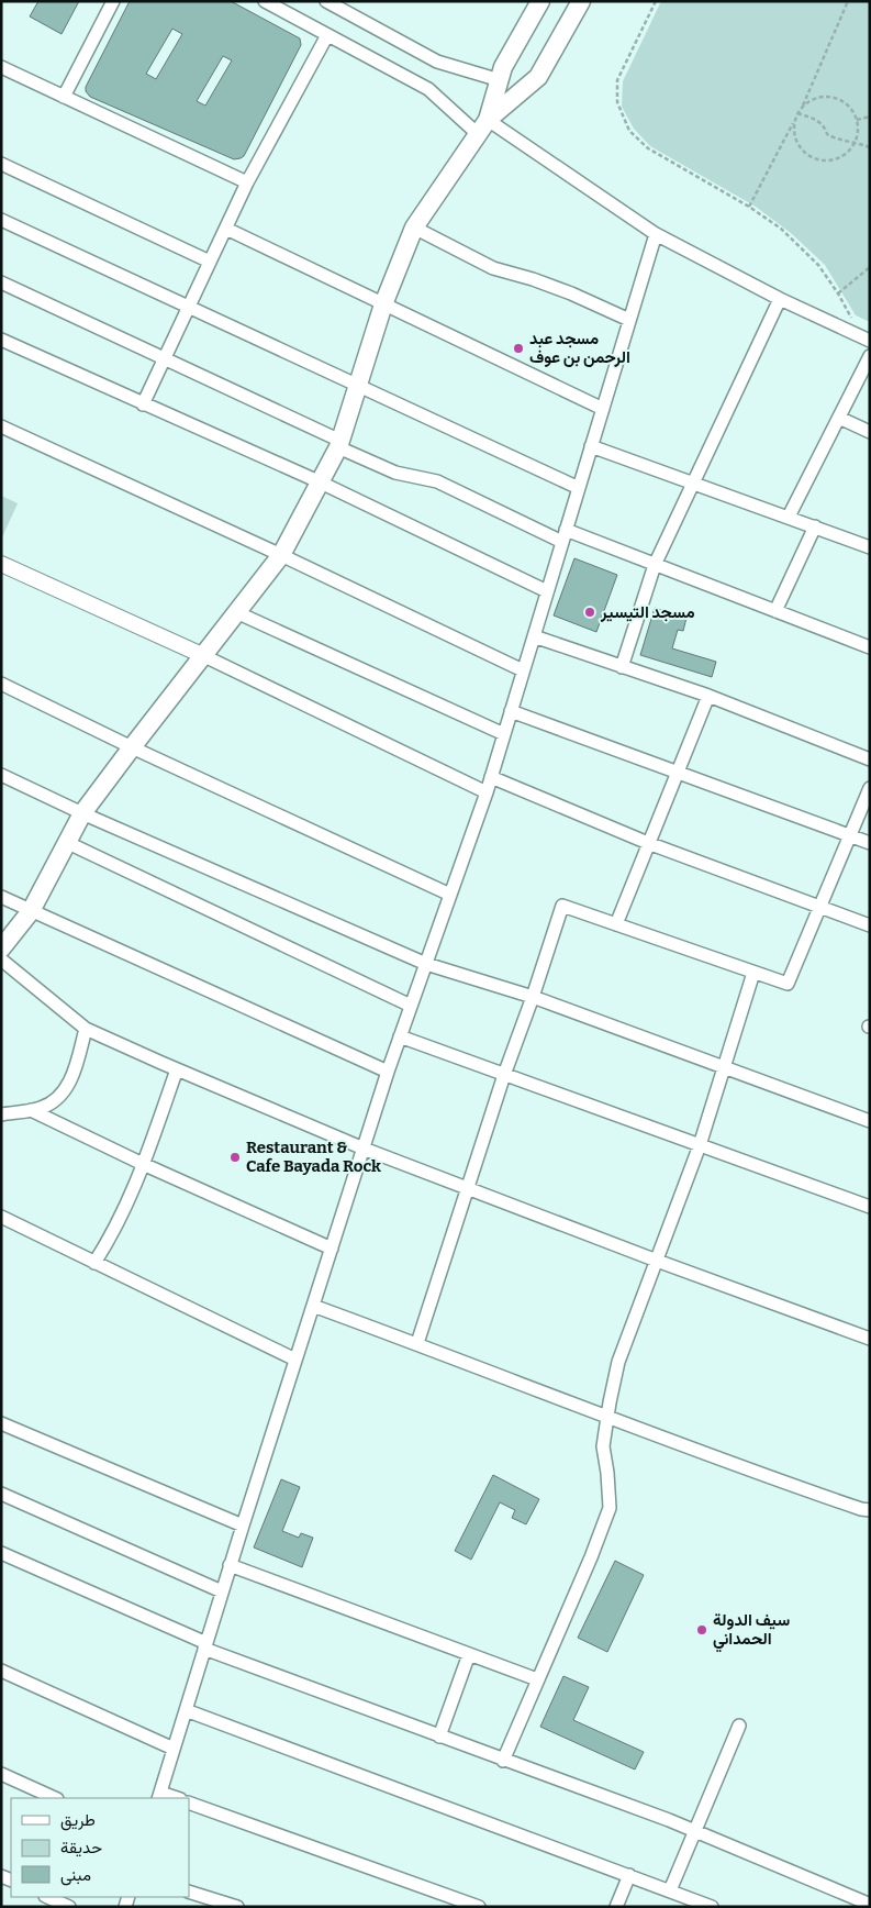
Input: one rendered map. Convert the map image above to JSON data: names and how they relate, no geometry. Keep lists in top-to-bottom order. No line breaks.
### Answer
{"places":["مسجد عبد الرحمن بن عوف","مسجد التيسير","Restaurant & Cafe Bayada Rock","سيف الدولة الحمداني"],"legend":["طريق","حديقة","مبنى"]}
